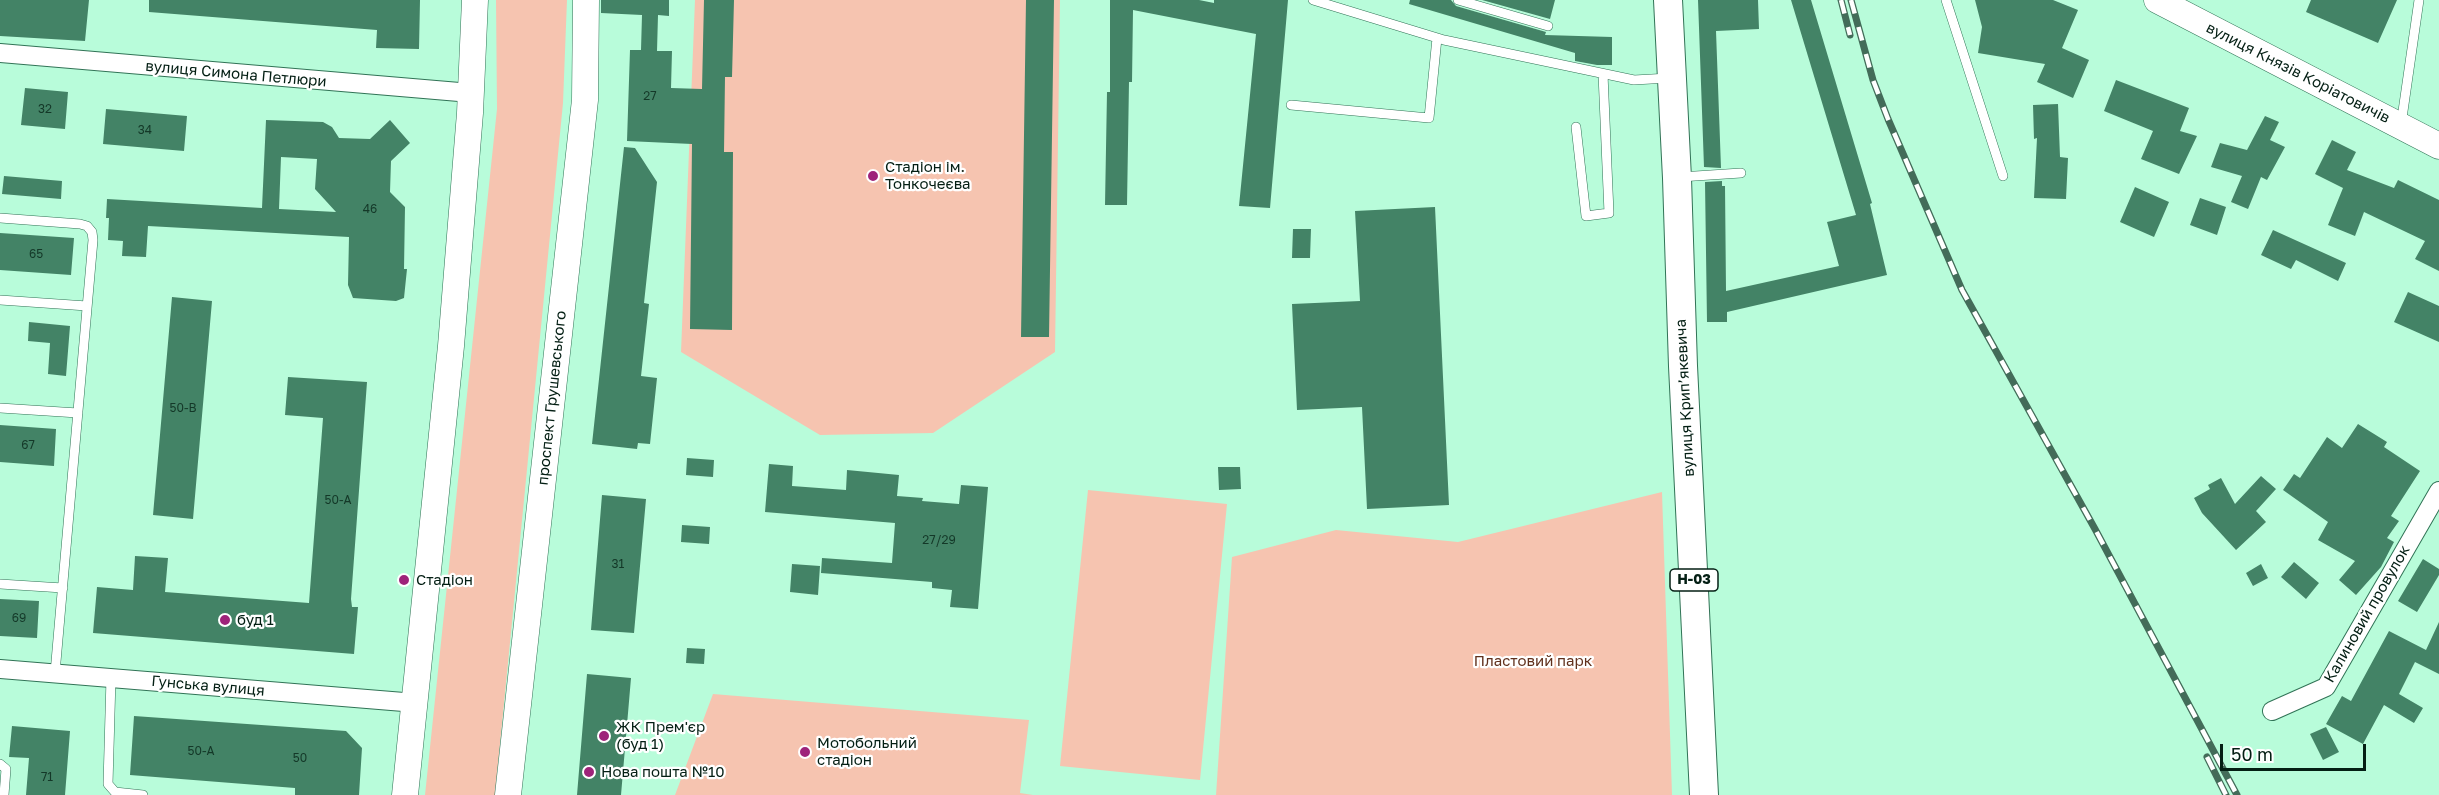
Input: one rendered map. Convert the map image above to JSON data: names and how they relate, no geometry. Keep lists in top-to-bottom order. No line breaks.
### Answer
{"streets":{"main road":["вулиця Князів Коріатовичів","проспект Грушевського","вулиця Крипʼякевича","Н-03"],"street":["вулиця Симона Петлюри","Калиновий провулок","Гунська вулиця"]},"parks":["Пластовий парк"],"places":["Стадіон ім. Тонкочеєва","Стадіон","буд 1","ЖК Прем'єр (буд 1)","Мотобольний стадіон","Нова пошта №10"],"house_numbers":["27","32","34","46","65","50-В","67","50-А","27/29","31","69","50-А","50","71"],"scale_bar":"50 m"}
